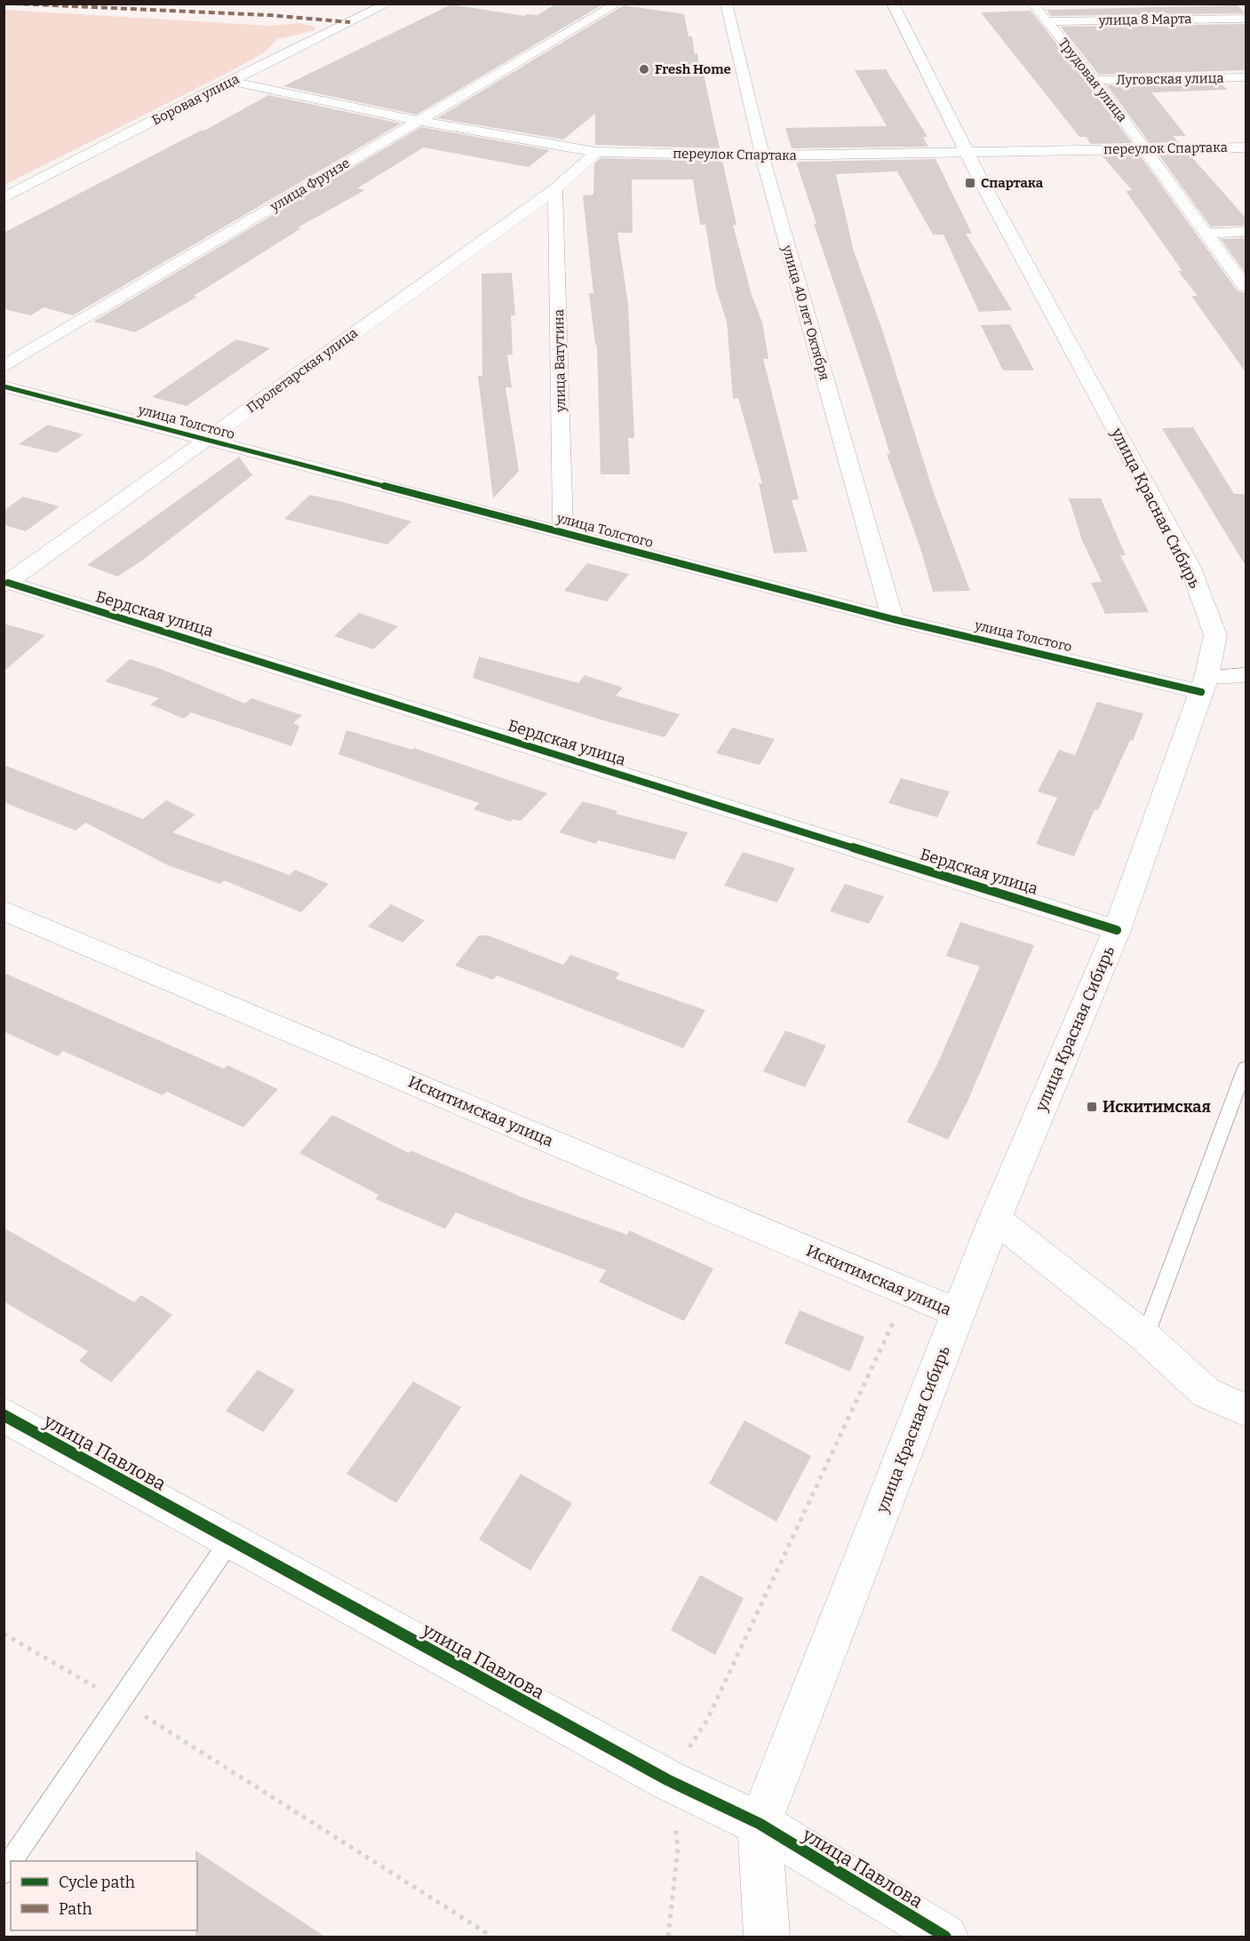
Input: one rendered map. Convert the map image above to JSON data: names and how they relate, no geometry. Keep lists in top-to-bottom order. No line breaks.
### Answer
{"streets":{"main road":["Боровая улица","улица Красная Сибирь","улица Павлова"],"street":["улица 8 Марта","Луговская улица","Трудовая улица","переулок Спартака","улица Фрунзе","улица 40 лет Октября","улица Ватутина","Пролетарская улица","улица Толстого","Бердская улица","Искитимская улица"]},"crossings":[["улица 8 Марта","Трудовая улица"],["Луговская улица","Трудовая улица"],["Трудовая улица","переулок Спартака"],["Боровая улица","переулок Спартака"],["переулок Спартака","улица Фрунзе"],["переулок Спартака","улица 40 лет Октября"],["переулок Спартака","Пролетарская улица"],["переулок Спартака","улица Красная Сибирь"],["улица 40 лет Октября","улица Толстого"],["улица Ватутина","Пролетарская улица"],["улица Ватутина","улица Толстого"],["Пролетарская улица","улица Толстого"],["Пролетарская улица","Бердская улица"],["улица Толстого","улица Красная Сибирь"],["улица Красная Сибирь","Бердская улица"],["улица Красная Сибирь","Искитимская улица"],["улица Красная Сибирь","улица Павлова"]],"places":{"other":["Fresh Home"],"transit":["Спартака","Искитимская"]},"legend":["Cycle path","Path"]}
